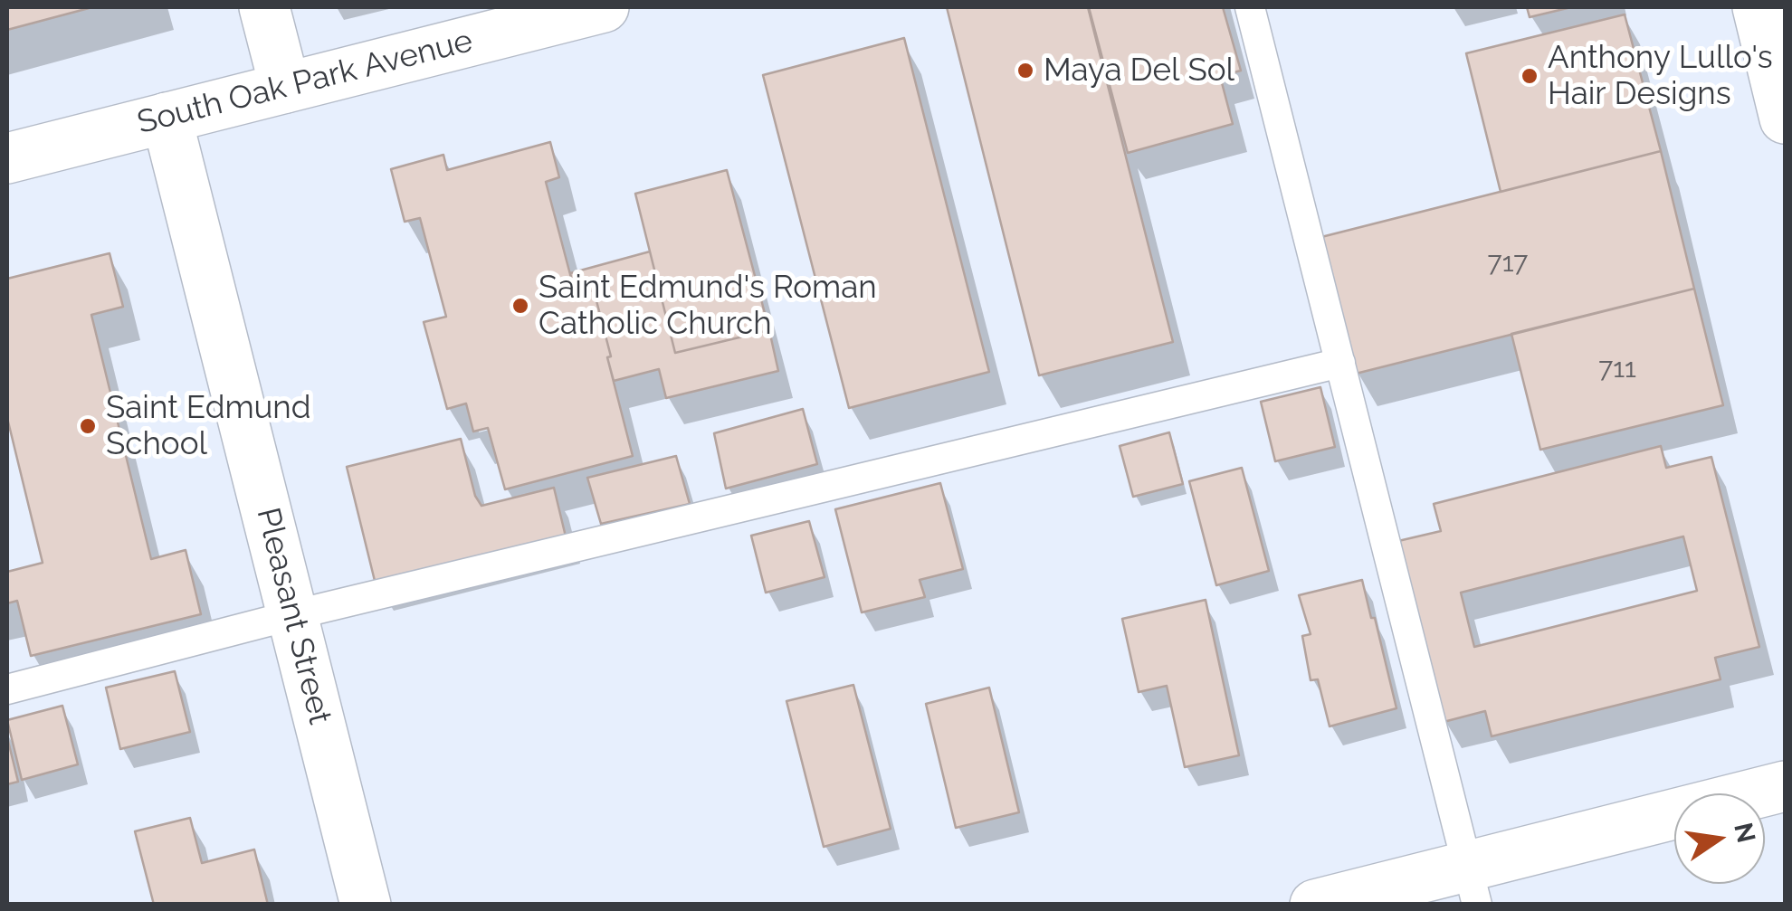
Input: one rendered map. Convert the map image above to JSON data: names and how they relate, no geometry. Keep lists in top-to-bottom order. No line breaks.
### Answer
{"streets":{"street":["South Oak Park Avenue","Pleasant Street"]},"crossings":[["South Oak Park Avenue","Pleasant Street"]],"places":["Maya Del Sol","Anthony Lullo's Hair Designs","Saint Edmund's Roman Catholic Church","Saint Edmund School"],"house_numbers":["717","711"],"north":"right"}
